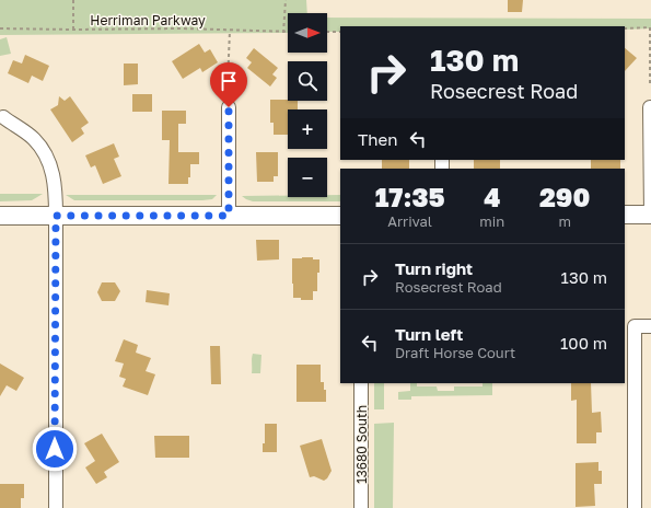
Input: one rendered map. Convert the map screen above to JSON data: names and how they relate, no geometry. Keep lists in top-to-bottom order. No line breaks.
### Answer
{"streets":{"street":["13680 South"],"path":["Herriman Parkway"]},"north":"right","page":{"map_buttons":["+","−"],"turn":["130 m","Rosecrest Road"],"then":"Then","eta":["17:35","Arrival","4","min","290","m"],"list":[{"name":"Turn right","note":"Rosecrest Road","value":"130 m"},{"name":"Turn left","note":"Draft Horse Court","value":"100 m"}]}}
